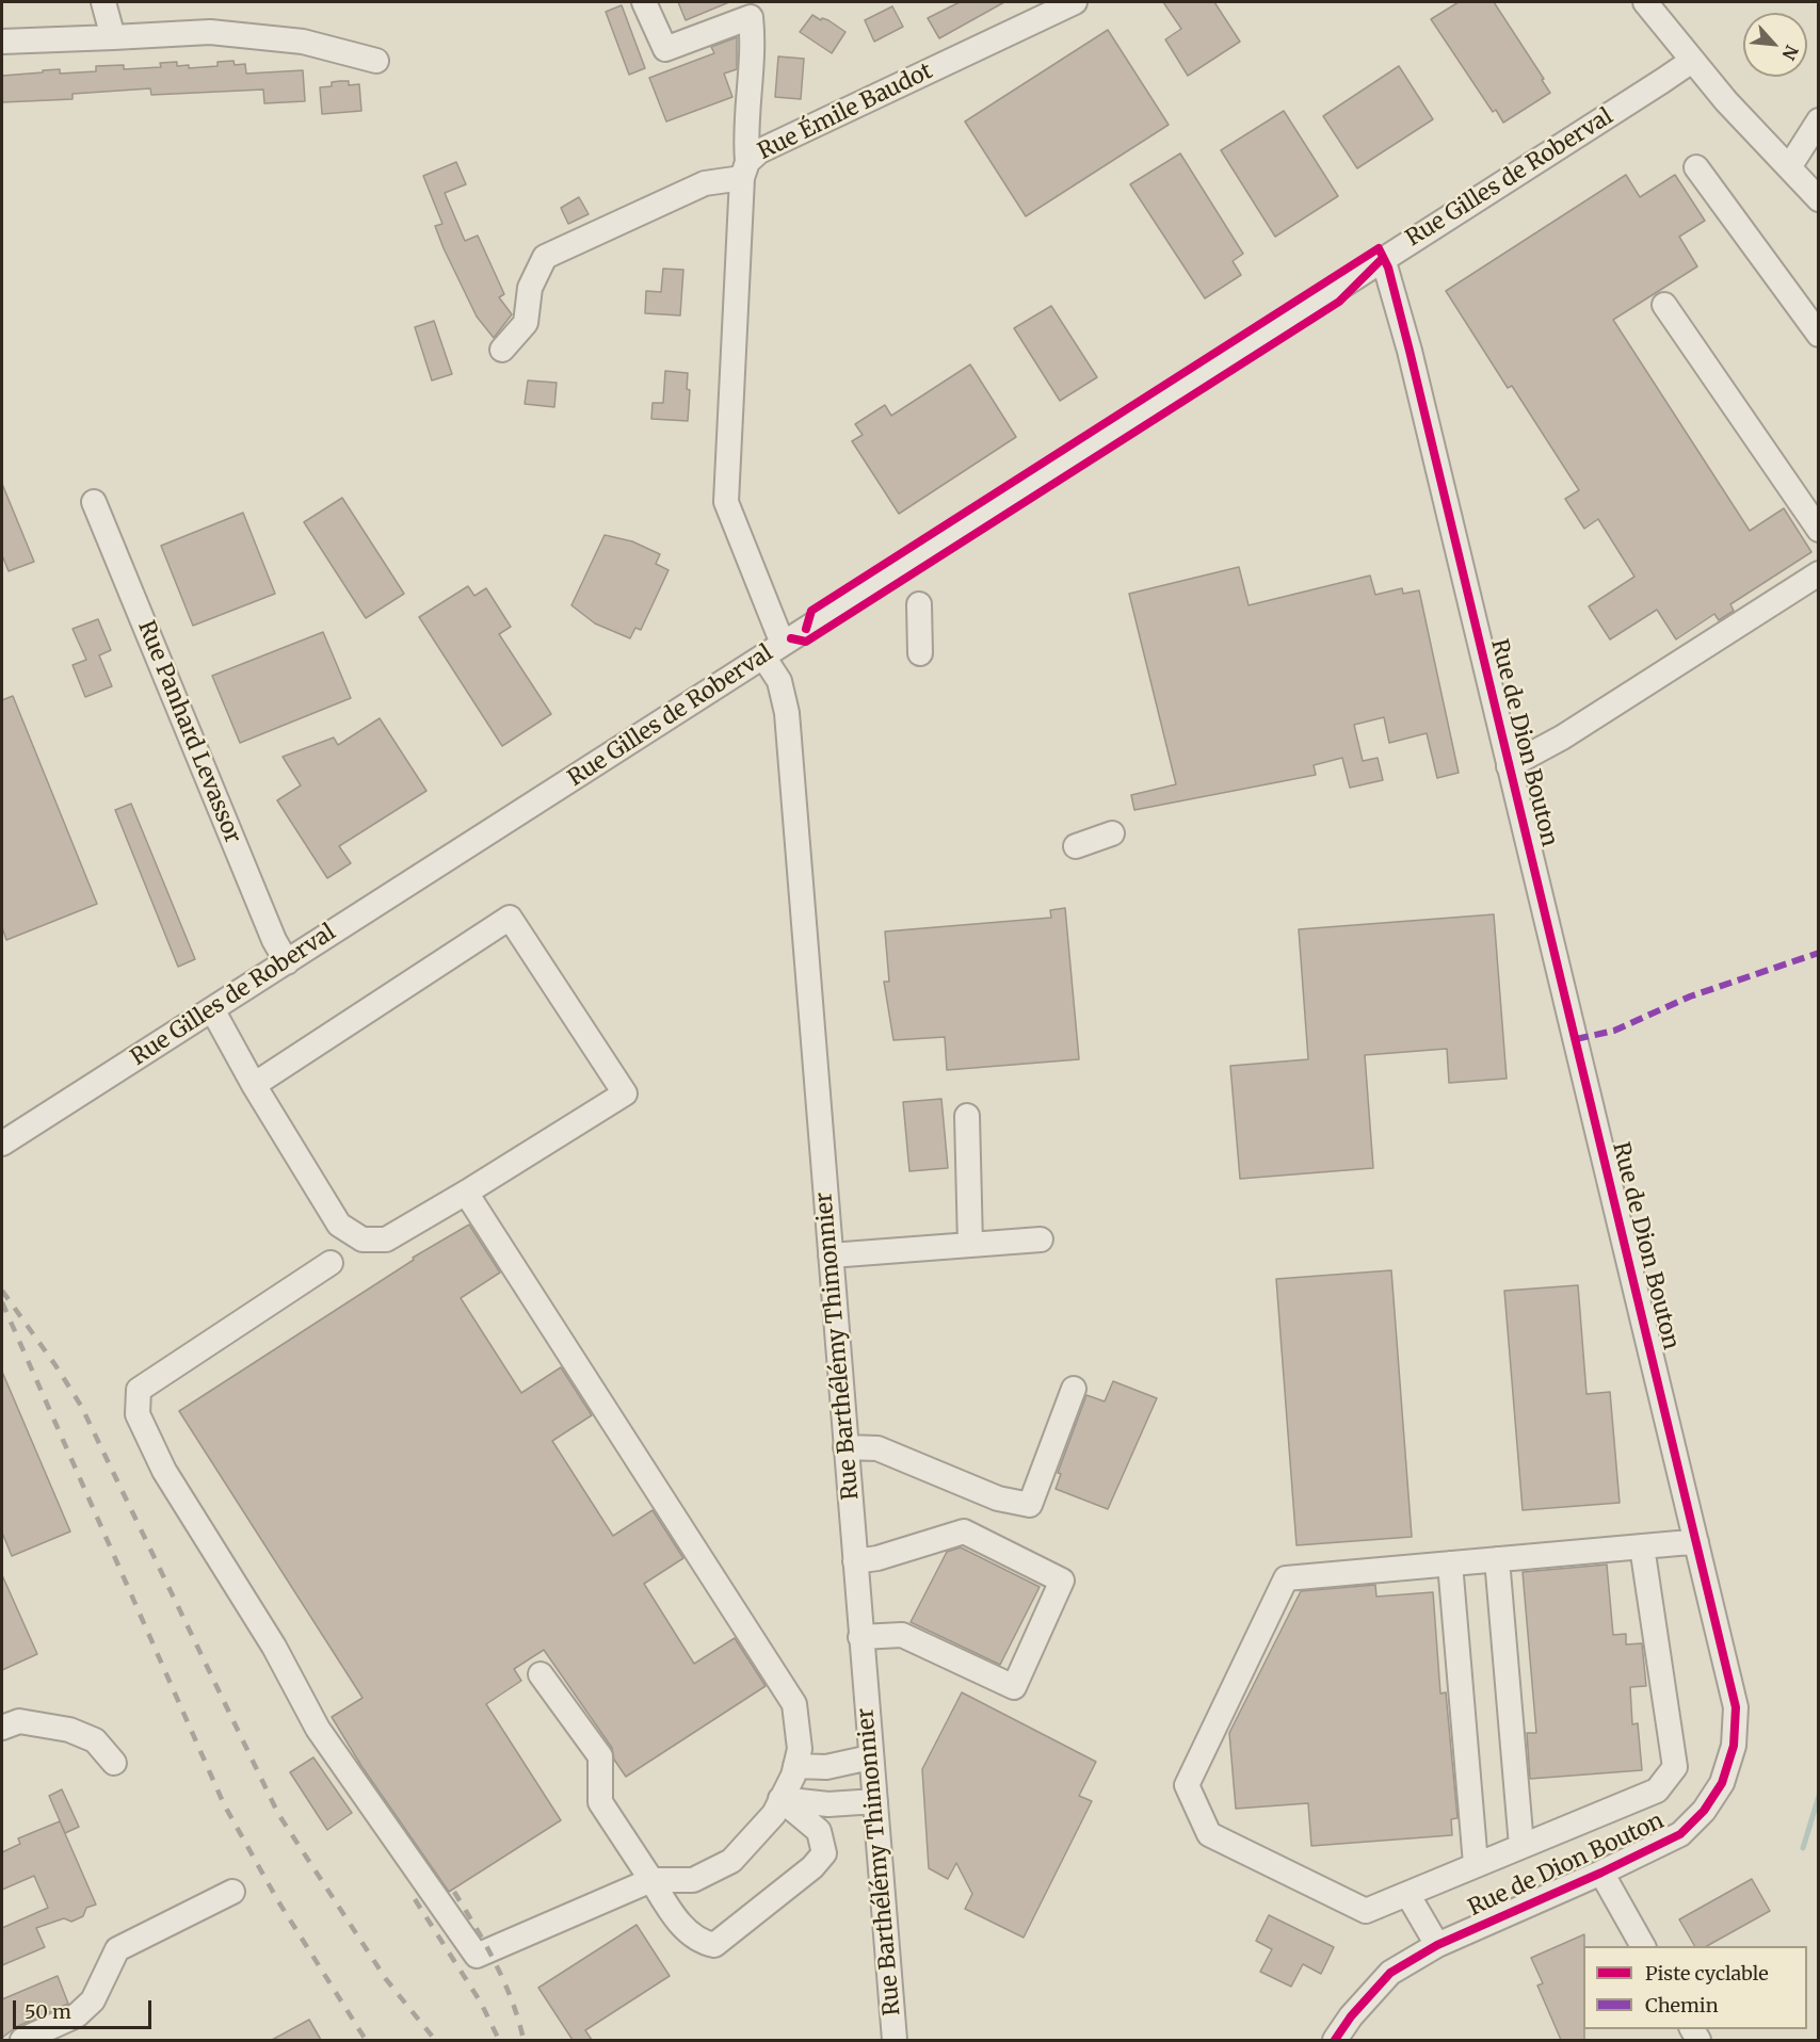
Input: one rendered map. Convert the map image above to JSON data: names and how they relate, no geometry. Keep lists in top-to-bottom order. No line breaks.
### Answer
{"streets":{"street":["Rue Émile Baudot","Rue Gilles de Roberval","Rue Panhard Levassor","Rue de Dion Bouton","Rue Barthélémy Thimonnier"]},"crossings":[["Rue Émile Baudot","Rue Barthélémy Thimonnier"],["Rue Gilles de Roberval","Rue Panhard Levassor"],["Rue Gilles de Roberval","Rue de Dion Bouton"],["Rue Gilles de Roberval","Rue Barthélémy Thimonnier"]],"legend":["Piste cyclable","Chemin"],"scale_bar":"50 m","north":"bottom right"}
